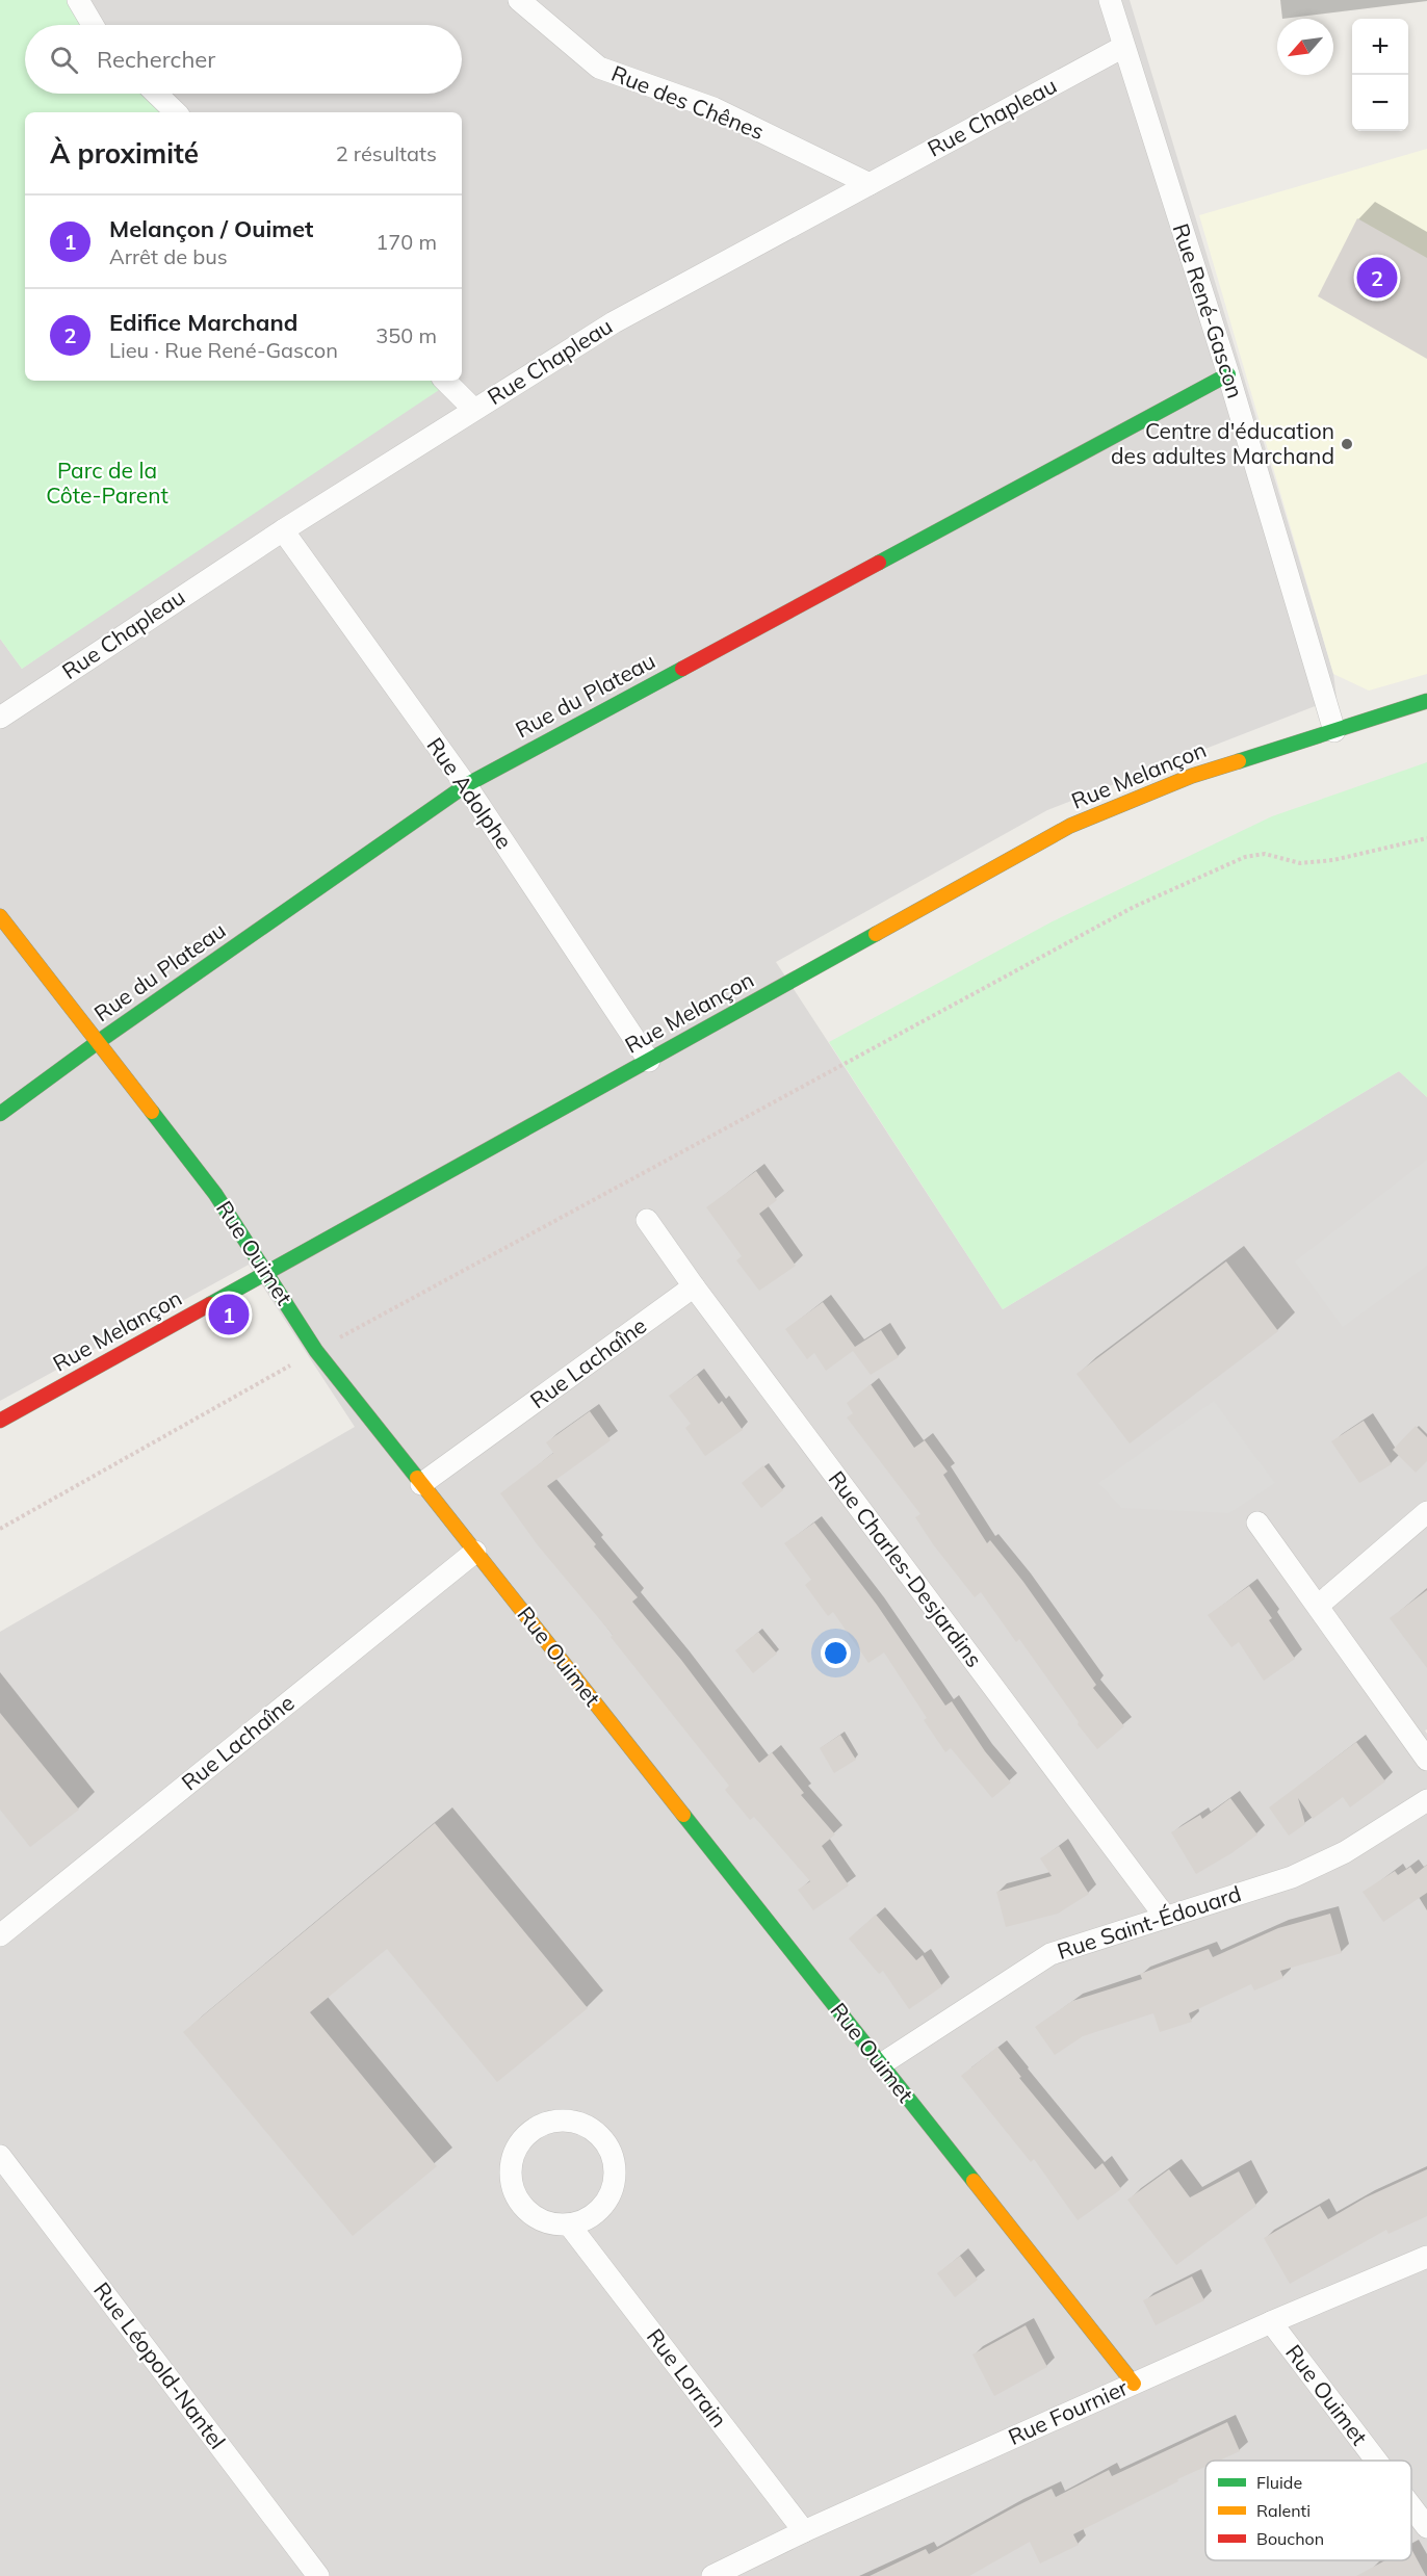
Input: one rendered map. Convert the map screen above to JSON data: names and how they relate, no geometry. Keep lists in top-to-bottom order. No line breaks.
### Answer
{"streets":{"street":["Rue des Chênes","Rue Chapleau","Rue René-Gascon","Rue du Plateau","Rue Melançon","Rue Adolphe","Rue Ouimet","Rue Lachaîne","Rue Charles-Desjardins","Rue Saint-Édouard","Rue Léopold-Nantel","Rue Lorrain","Rue Fournier"]},"crossings":[["Rue des Chênes","Rue Chapleau"],["Rue Chapleau","Rue René-Gascon"],["Rue Chapleau","Rue Adolphe"],["Rue René-Gascon","Rue du Plateau"],["Rue René-Gascon","Rue Melançon"],["Rue du Plateau","Rue Adolphe"],["Rue du Plateau","Rue Ouimet"],["Rue Melançon","Rue Adolphe"],["Rue Melançon","Rue Ouimet"],["Rue Ouimet","Rue Lachaîne"],["Rue Ouimet","Rue Saint-Édouard"],["Rue Ouimet","Rue Fournier"],["Rue Lachaîne","Rue Charles-Desjardins"],["Rue Charles-Desjardins","Rue Saint-Édouard"],["Rue Lorrain","Rue Fournier"]],"parks":["Parc de la Côte-Parent"],"places":["Centre d'éducation des adultes Marchand"],"legend":["Fluide","Ralenti","Bouchon"],"north":"bottom left","page":{"map_buttons":["+","−"],"search":"Rechercher","heading":["À proximité","2 résultats"],"list":[{"mark":"1","name":"Melançon / Ouimet","note":"Arrêt de bus","value":"170 m"},{"mark":"2","name":"Edifice Marchand","note":"Lieu · Rue René-Gascon","value":"350 m"}],"pins":["2","1"]}}
